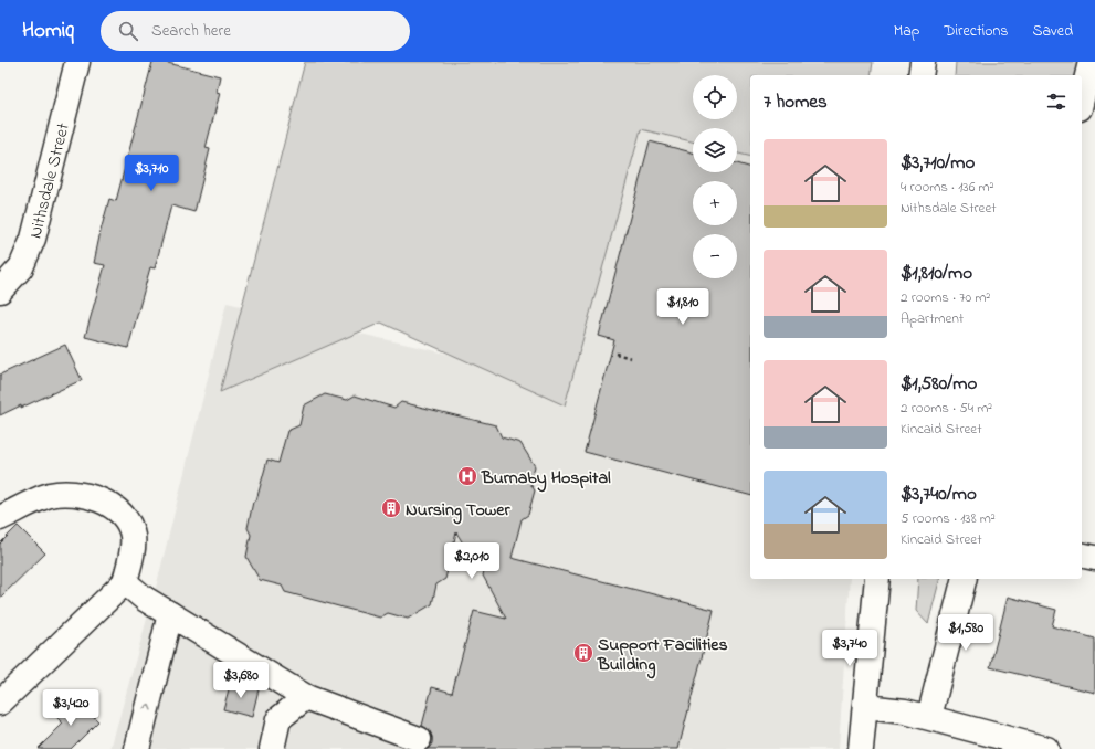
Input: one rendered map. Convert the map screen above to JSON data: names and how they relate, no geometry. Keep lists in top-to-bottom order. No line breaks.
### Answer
{"streets":{"street":["Nithsdale Street"]},"places":{"hospital":["Burnaby Hospital"],"building":["Nursing Tower","Support Facilities Building"]},"page":{"header":"Homiq","search":"Search here","nav":["Map","Directions","Saved"],"map_buttons":["+","−"],"heading":"7 homes","list":[{"name":"$3,710/mo","note":"4 rooms · 136 m² · Nithsdale Street"},{"name":"$1,810/mo","note":"2 rooms · 70 m² · Apartment"},{"name":"$1,580/mo","note":"2 rooms · 54 m² · Kincaid Street"},{"name":"$3,740/mo","note":"5 rooms · 138 m² · Kincaid Street"}],"price":["$3,710","$1,810","$2,010","$1,580","$3,740","$3,680","$3,420"]}}
